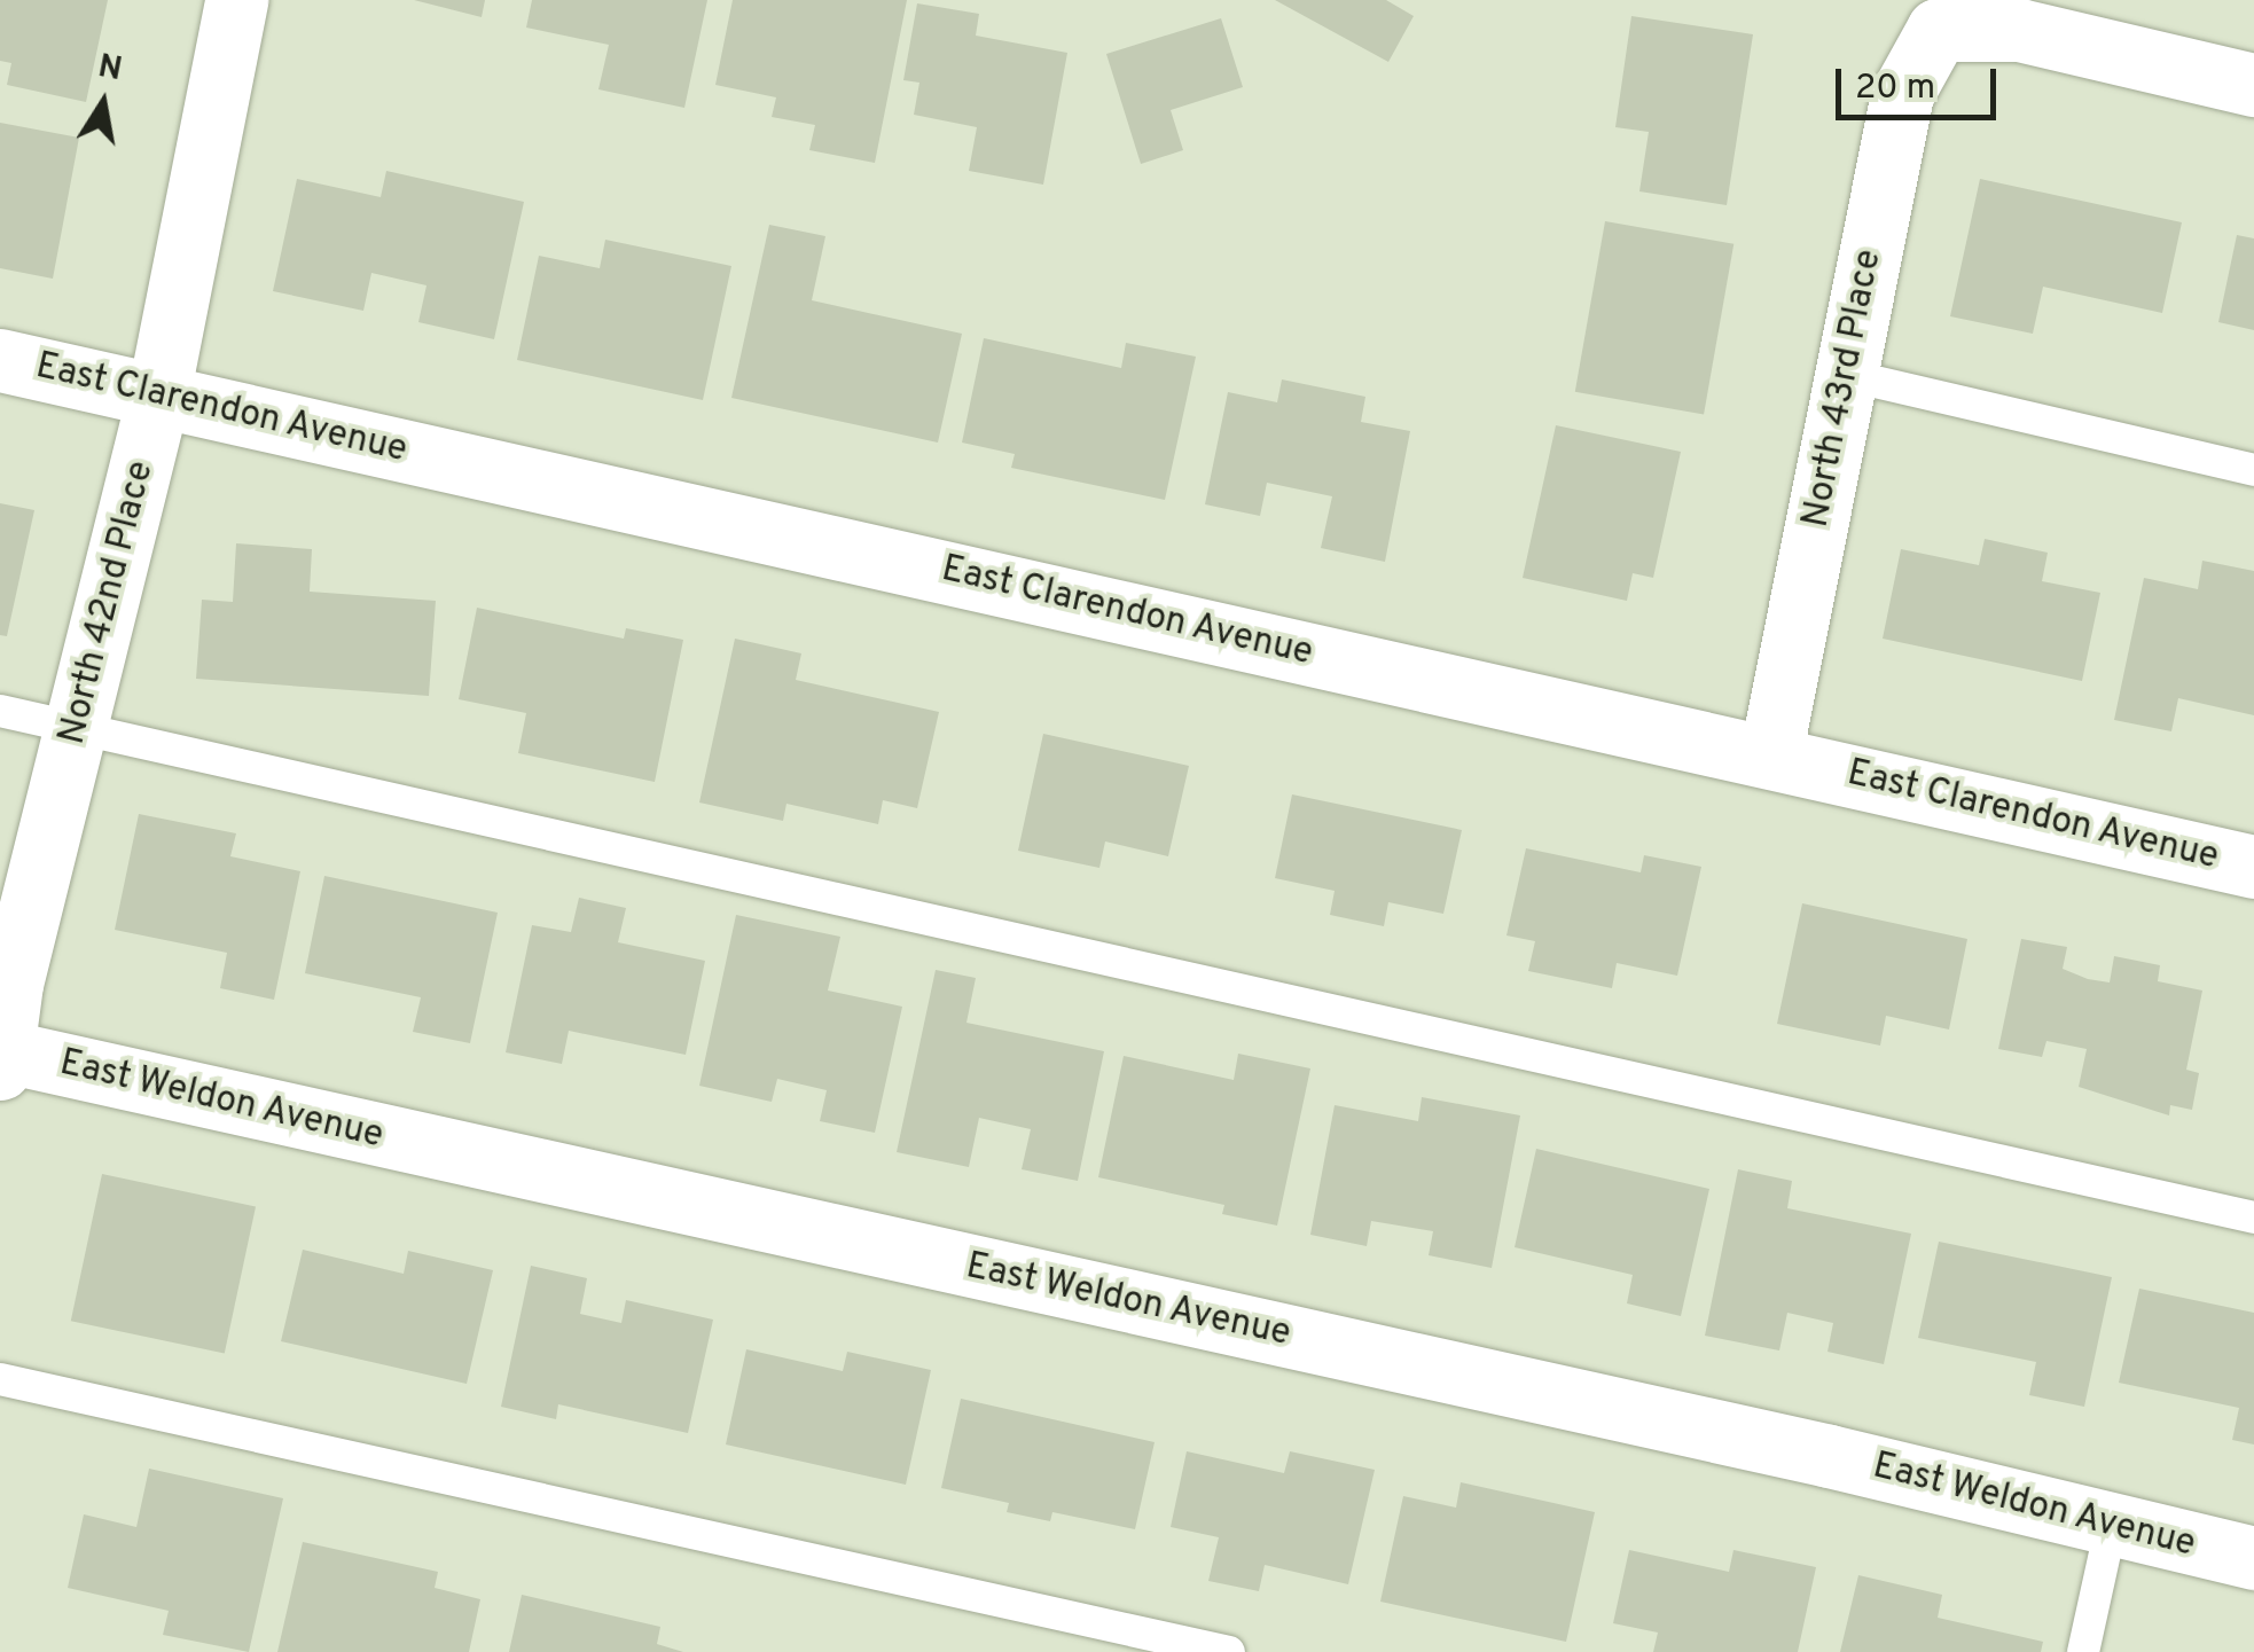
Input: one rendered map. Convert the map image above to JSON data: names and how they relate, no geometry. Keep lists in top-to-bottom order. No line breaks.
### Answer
{"streets":{"street":["North 43rd Place","East Clarendon Avenue","North 42nd Place","East Weldon Avenue"]},"crossings":[["North 43rd Place","East Clarendon Avenue"],["East Clarendon Avenue","North 42nd Place"],["North 42nd Place","East Weldon Avenue"]],"scale_bar":"20 m","north":"top"}
